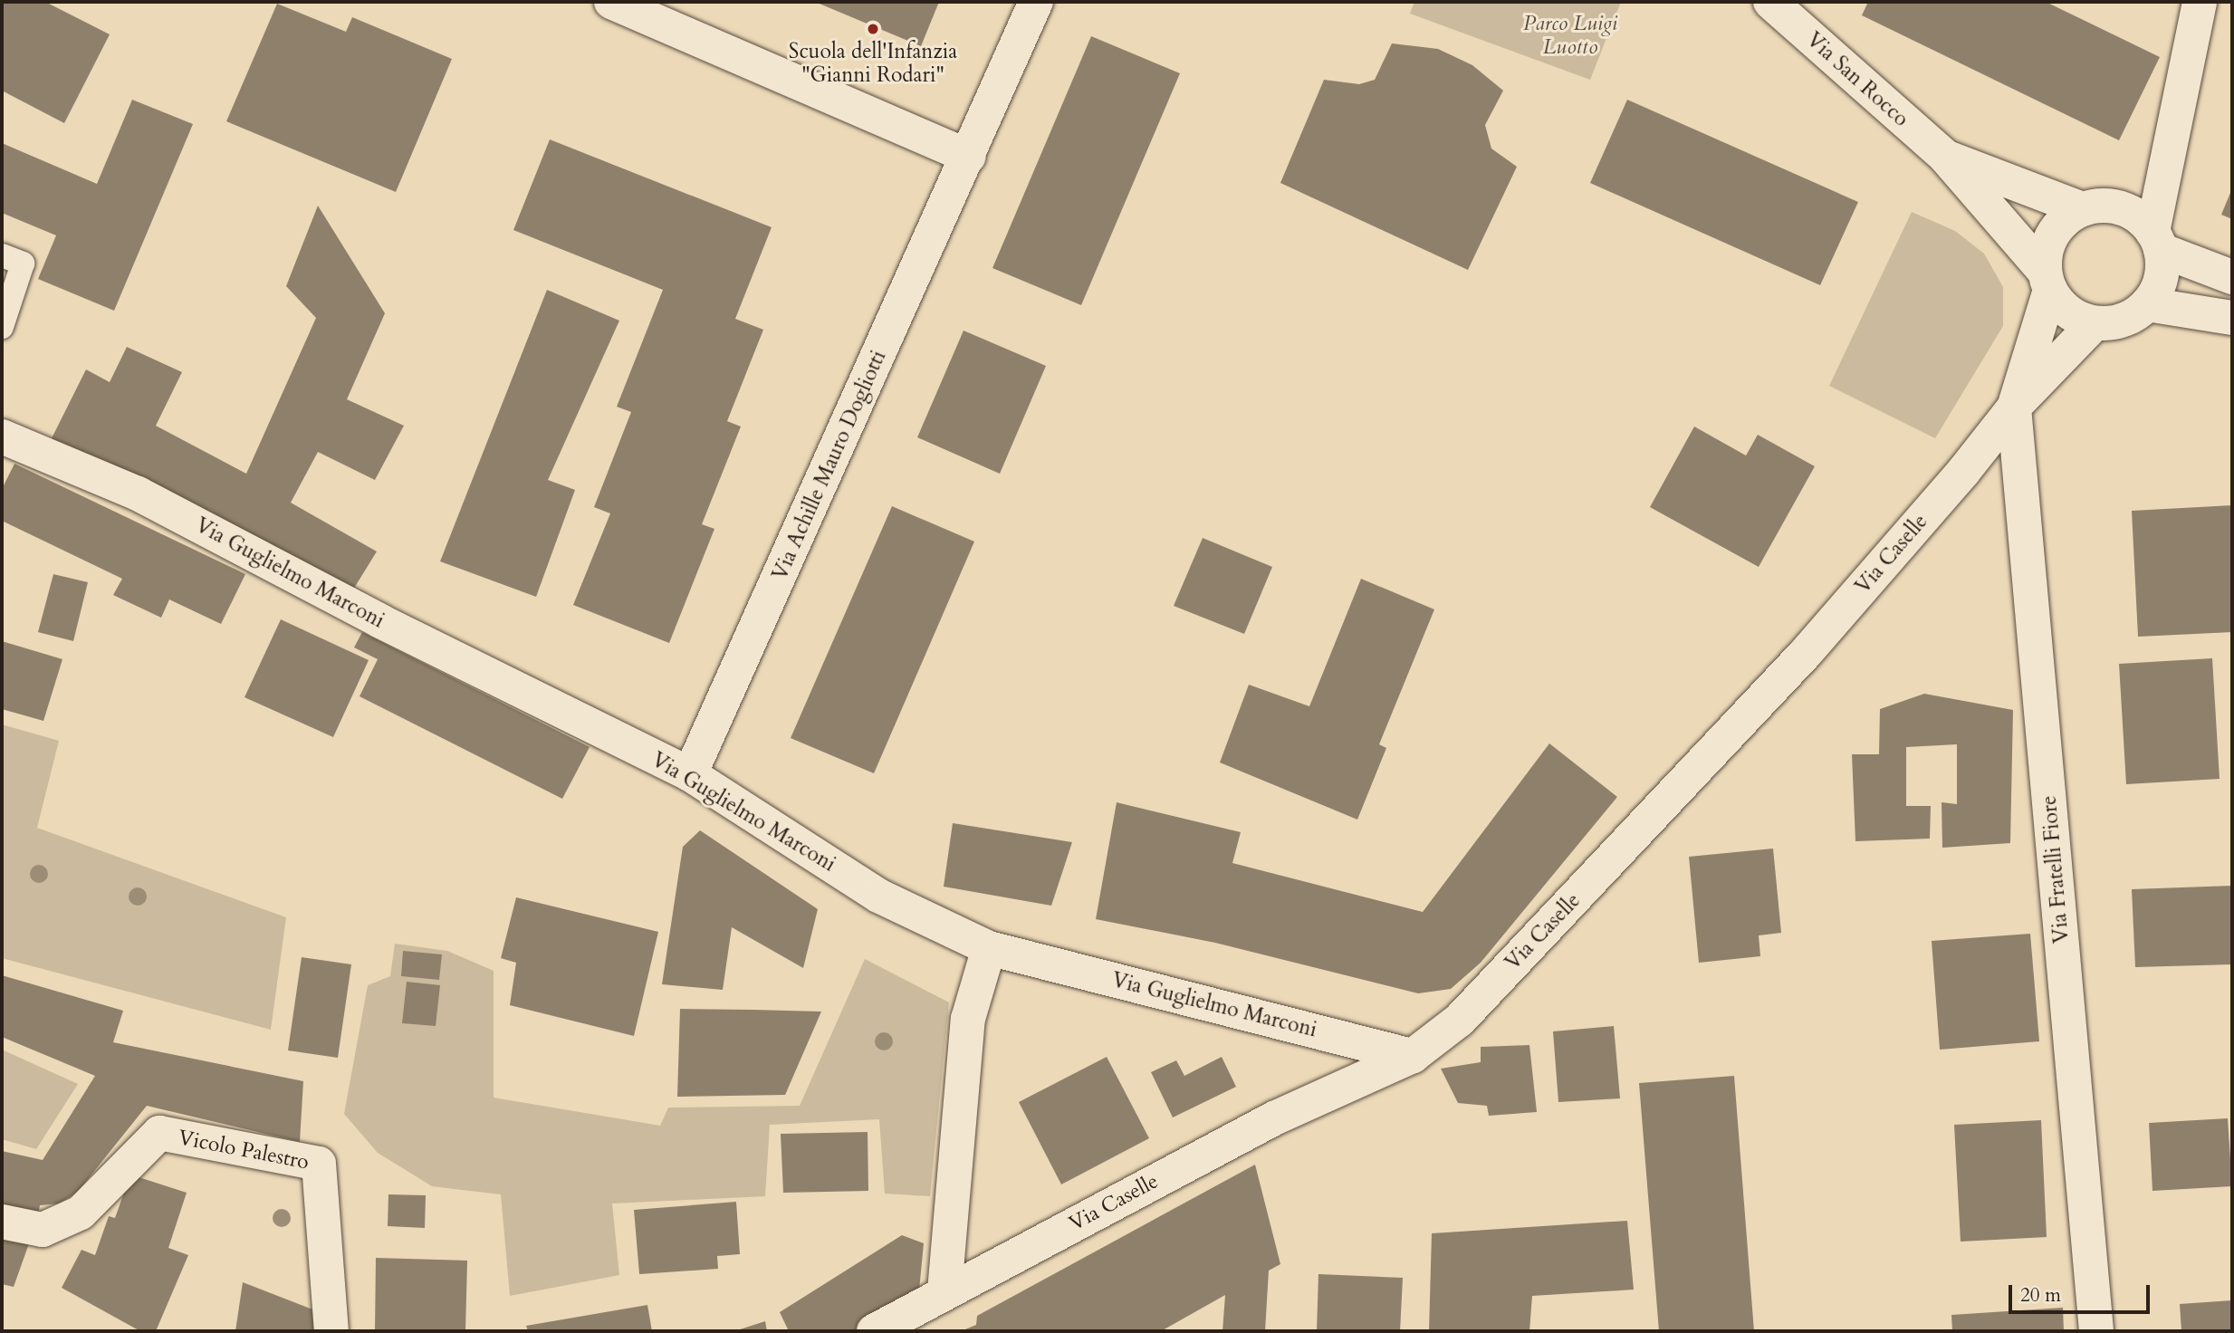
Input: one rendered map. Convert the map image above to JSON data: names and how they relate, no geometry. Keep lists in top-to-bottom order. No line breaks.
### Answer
{"streets":{"street":["Via San Rocco","Via Achille Mauro Dogliotti","Via Caselle","Via Guglielmo Marconi","Via Fratelli Fiore","Vicolo Palestro"]},"crossings":[["Via San Rocco","Via Caselle"],["Via Achille Mauro Dogliotti","Via Guglielmo Marconi"],["Via Caselle","Via Guglielmo Marconi"],["Via Caselle","Via Fratelli Fiore"]],"parks":["Parco Luigi Luotto"],"places":["Scuola dell'Infanzia \"Gianni Rodari\""],"scale_bar":"20 m"}
